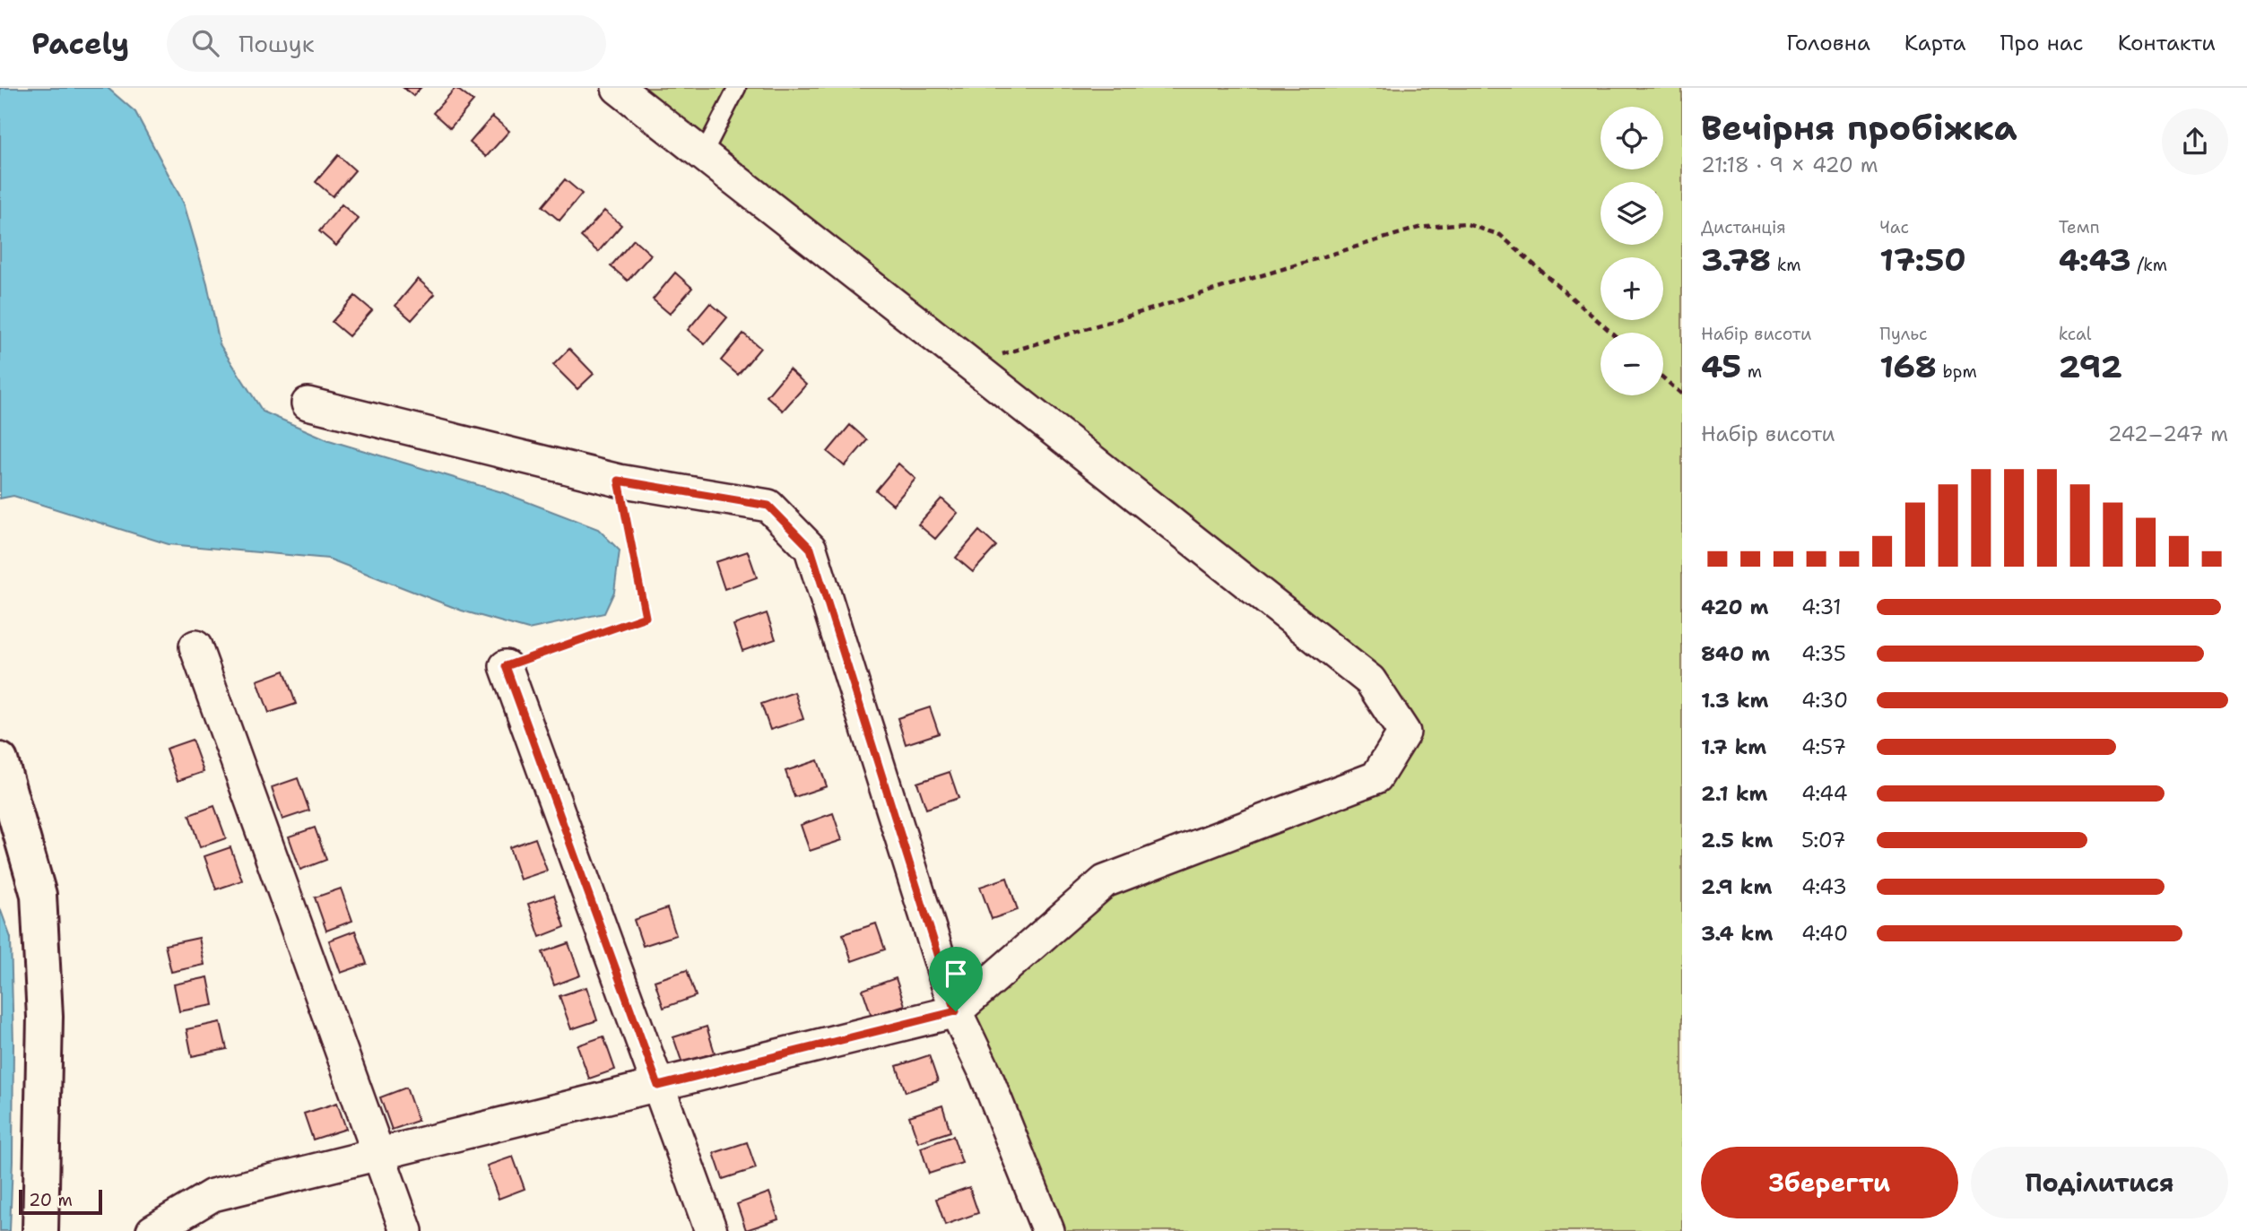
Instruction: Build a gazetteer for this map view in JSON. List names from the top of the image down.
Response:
{
  "scale_bar": "20 m",
  "page": {
    "header": "Pacely",
    "search": "Пошук",
    "nav": [
      "Головна",
      "Карта",
      "Про нас",
      "Контакти"
    ],
    "heading": ["Вечірня пробіжка", "21:18 · 9 × 420 m"],
    "map_buttons": ["+", "−"],
    "stats": [
      ["Дистанція", "3.78 km"],
      ["Час", "17:50"],
      ["Темп", "4:43 /km"],
      ["Набір висоти", "45 m"],
      ["Пульс", "168 bpm"],
      ["kcal", "292"]
    ],
    "chart": ["Набір висоти", "242–247 m"],
    "list": [
      {
        "name": "420 m",
        "note": "4:31"
      },
      {
        "name": "840 m",
        "note": "4:35"
      },
      {
        "name": "1.3 km",
        "note": "4:30"
      },
      {
        "name": "1.7 km",
        "note": "4:57"
      },
      {
        "name": "2.1 km",
        "note": "4:44"
      },
      {
        "name": "2.5 km",
        "note": "5:07"
      },
      {
        "name": "2.9 km",
        "note": "4:43"
      },
      {
        "name": "3.4 km",
        "note": "4:40"
      }
    ],
    "buttons": ["Зберегти", "Поділитися"],
    "scale": "20 m"
  }
}
